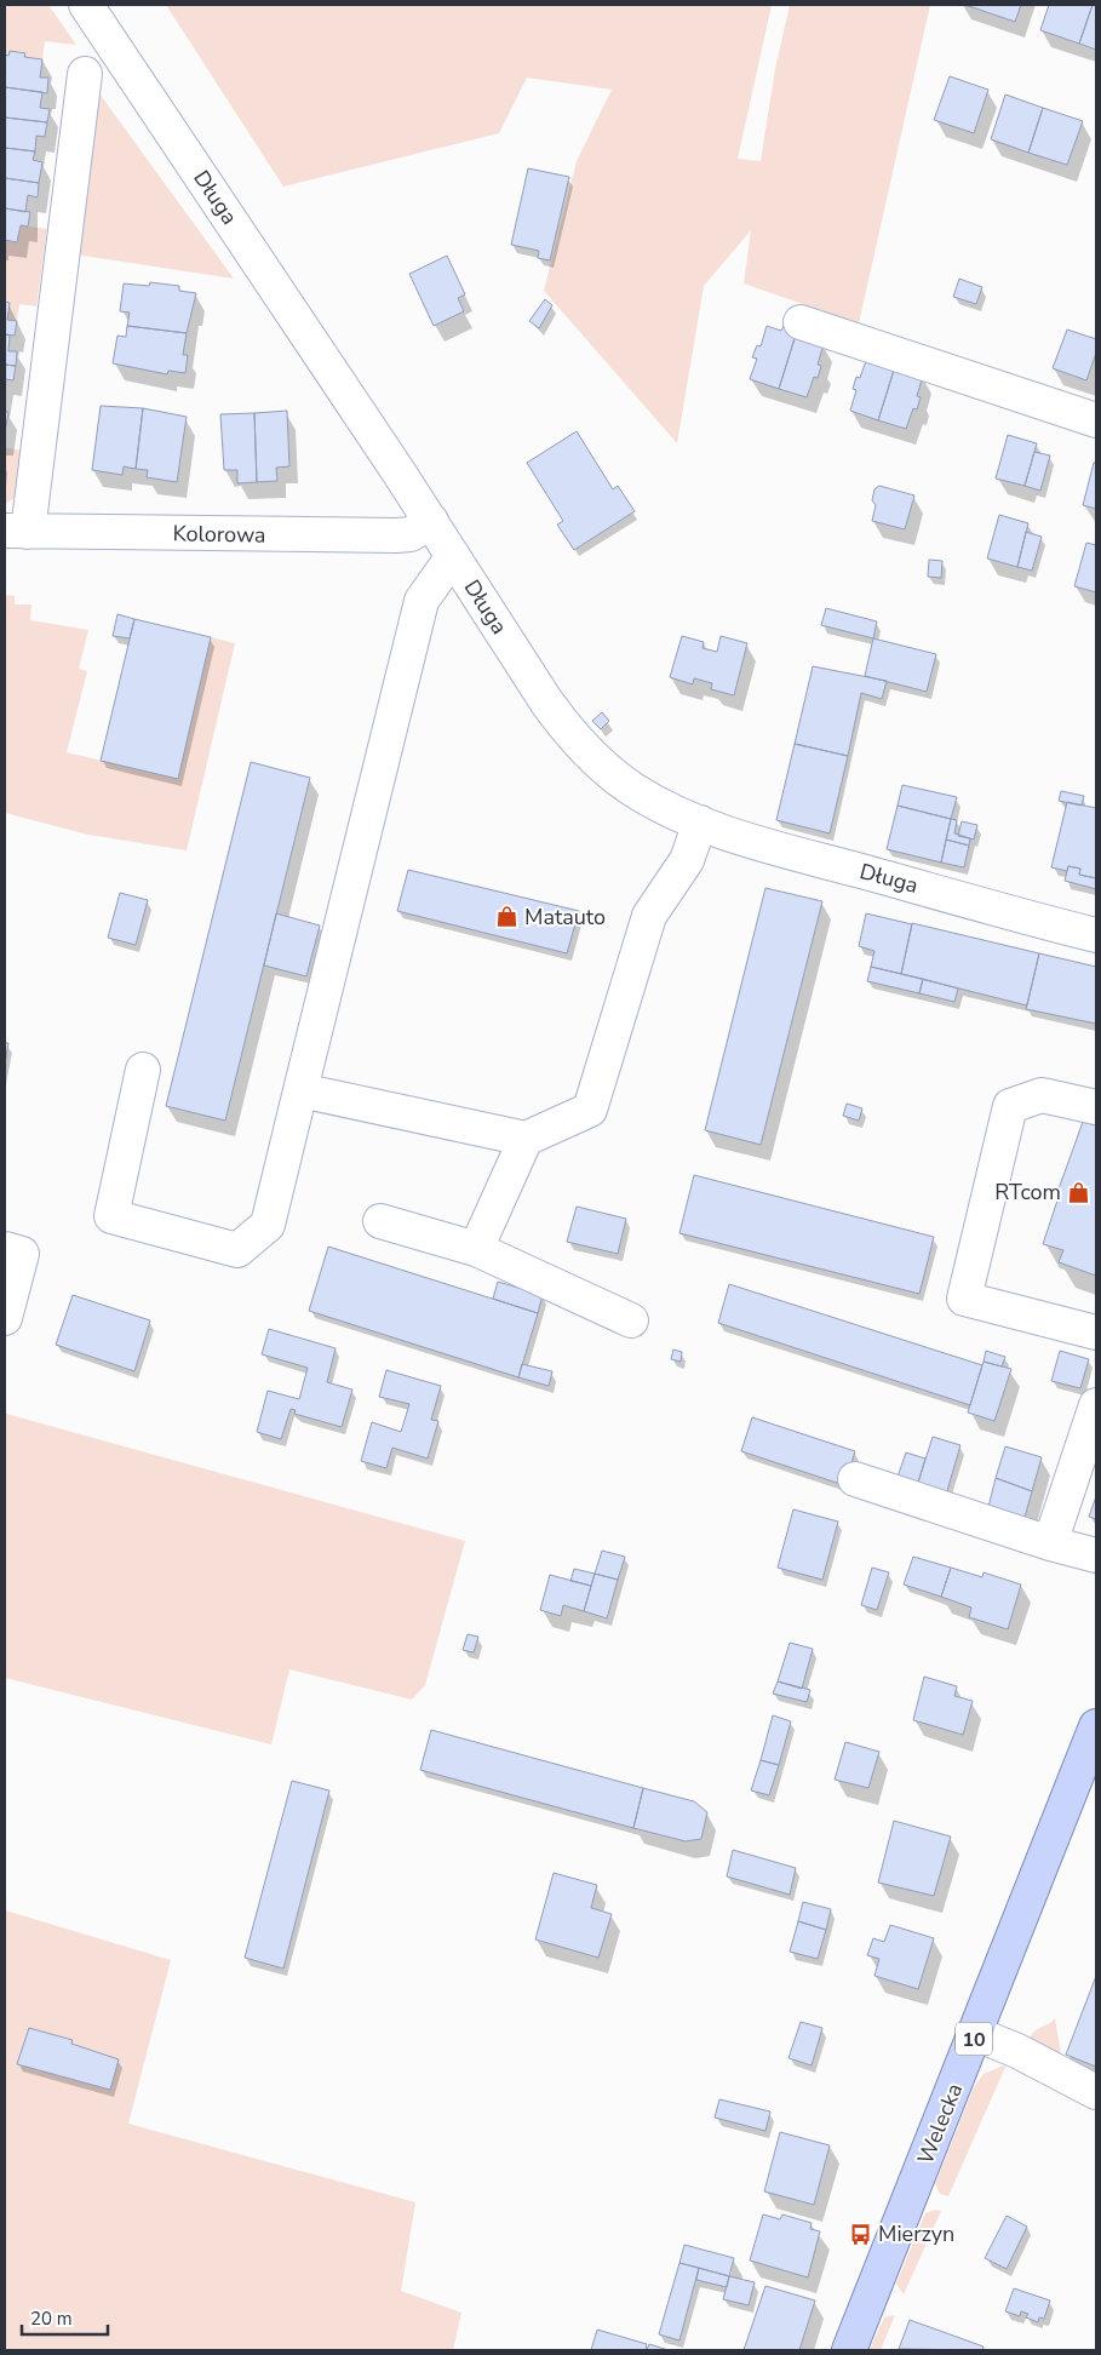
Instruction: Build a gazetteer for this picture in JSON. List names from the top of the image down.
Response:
{
  "streets": {
    "main road": ["10", "Welecka"],
    "street": ["Długa", "Kolorowa"]
  },
  "crossings": [
    ["Długa", "Kolorowa"]
  ],
  "places": {
    "shop": ["Matauto", "RTcom"],
    "bus stop": ["Mierzyn"]
  },
  "scale_bar": "20 m"
}
